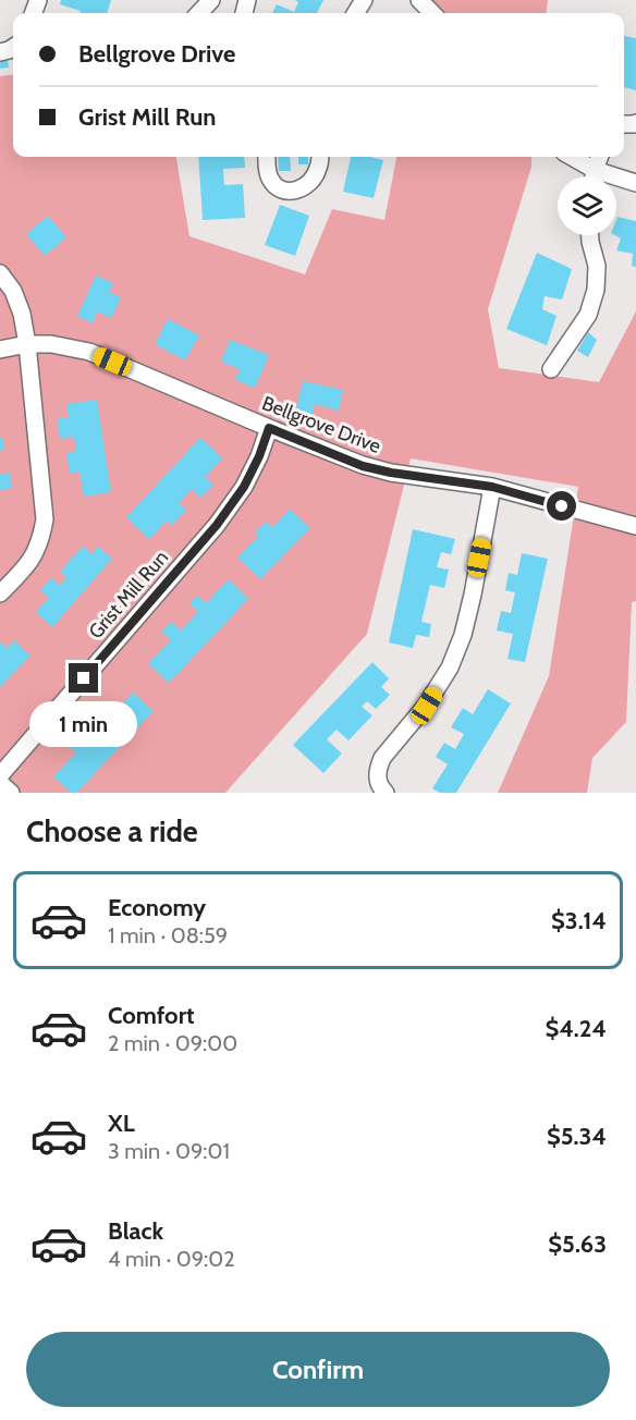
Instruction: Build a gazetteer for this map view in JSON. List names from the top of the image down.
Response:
{
  "streets": {
    "street": ["Bellgrove Drive", "Grist Mill Run"]
  },
  "crossings": [
    ["Bellgrove Drive", "Grist Mill Run"]
  ],
  "page": {
    "banner": ["Bellgrove Drive", "Grist Mill Run"],
    "bubble": "1 min",
    "heading": "Choose a ride",
    "list": [
      {
        "name": "Economy",
        "note": "1 min · 08:59",
        "value": "$3.14"
      },
      {
        "name": "Comfort",
        "note": "2 min · 09:00",
        "value": "$4.24"
      },
      {
        "name": "XL",
        "note": "3 min · 09:01",
        "value": "$5.34"
      },
      {
        "name": "Black",
        "note": "4 min · 09:02",
        "value": "$5.63"
      }
    ],
    "buttons": "Confirm"
  }
}
